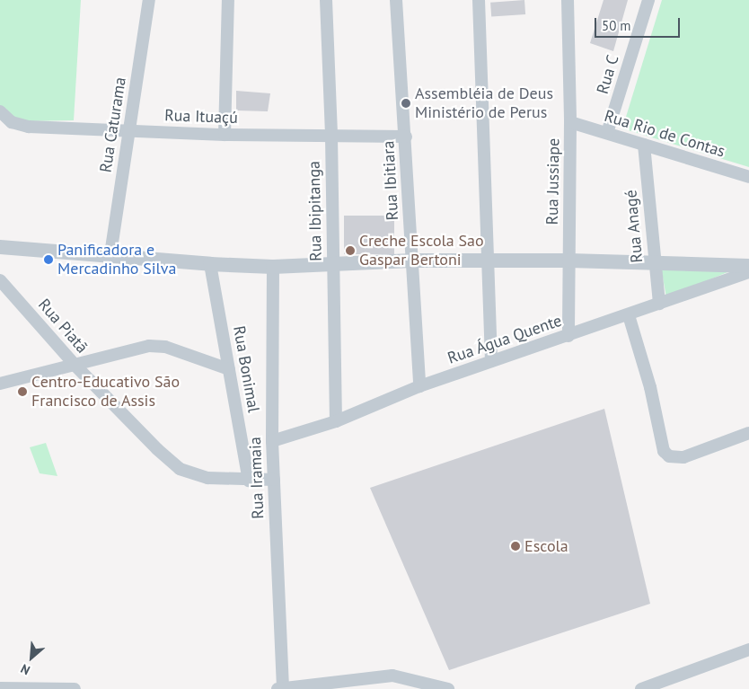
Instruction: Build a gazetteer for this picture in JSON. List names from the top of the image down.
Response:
{
  "streets": {
    "street": [
      "Rua C",
      "Rua Ituaçú",
      "Rua Caturama",
      "Rua Rio de Contas",
      "Rua Ibitiara",
      "Rua Jussiape",
      "Rua Ibipitanga",
      "Rua Anagé",
      "Rua Piatã",
      "Rua Água Quente",
      "Rua Bonimal",
      "Rua Iramaia"
    ]
  },
  "crossings": [
    ["Rua C", "Rua Rio de Contas"],
    ["Rua Ituaçú", "Rua Caturama"],
    ["Rua Ituaçú", "Rua Ibitiara"],
    ["Rua Ituaçú", "Rua Ibipitanga"],
    ["Rua Rio de Contas", "Rua Jussiape"],
    ["Rua Rio de Contas", "Rua Anagé"],
    ["Rua Ibitiara", "Rua Água Quente"],
    ["Rua Jussiape", "Rua Água Quente"],
    ["Rua Ibipitanga", "Rua Água Quente"],
    ["Rua Anagé", "Rua Água Quente"],
    ["Rua Piatã", "Rua Bonimal"],
    ["Rua Água Quente", "Rua Iramaia"]
  ],
  "places": [
    "Assembléia de Deus Ministério de Perus",
    "Creche Escola Sao Gaspar Bertoni",
    "Panificadora e Mercadinho Silva",
    "Centro-Educativo São Francisco de Assis",
    "Escola"
  ],
  "scale_bar": "50 m",
  "north": "bottom left"
}
